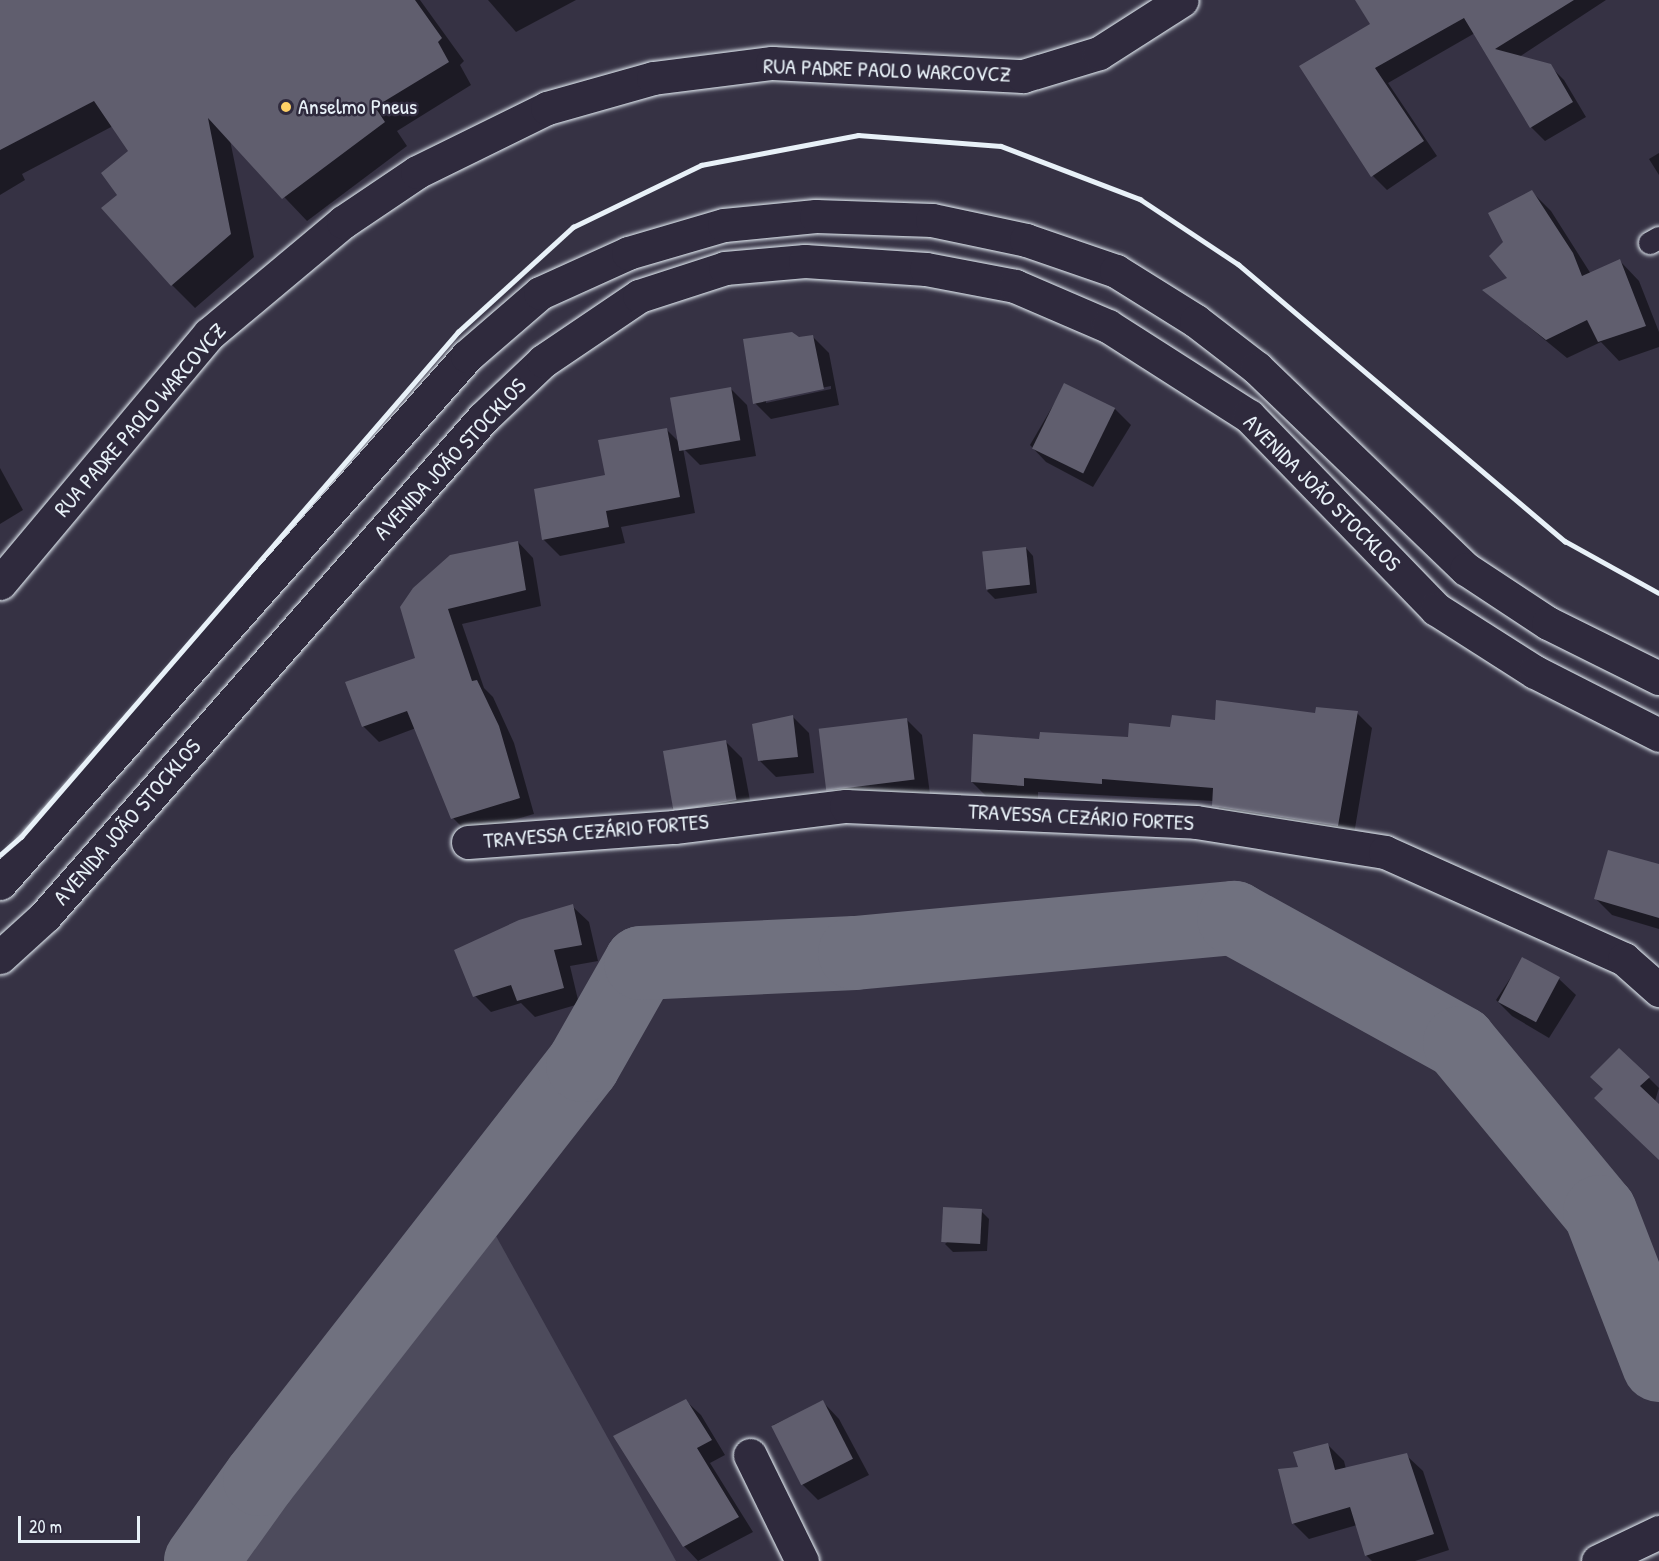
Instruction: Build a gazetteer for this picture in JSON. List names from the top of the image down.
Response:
{
  "streets": {
    "main road": ["RUA PADRE PAOLO WARCOVCZ", "AVENIDA JOÃO STOCKLOS", "TRAVESSA CEZÁRIO FORTES"]
  },
  "places": ["Anselmo Pneus"],
  "scale_bar": "20 m"
}
